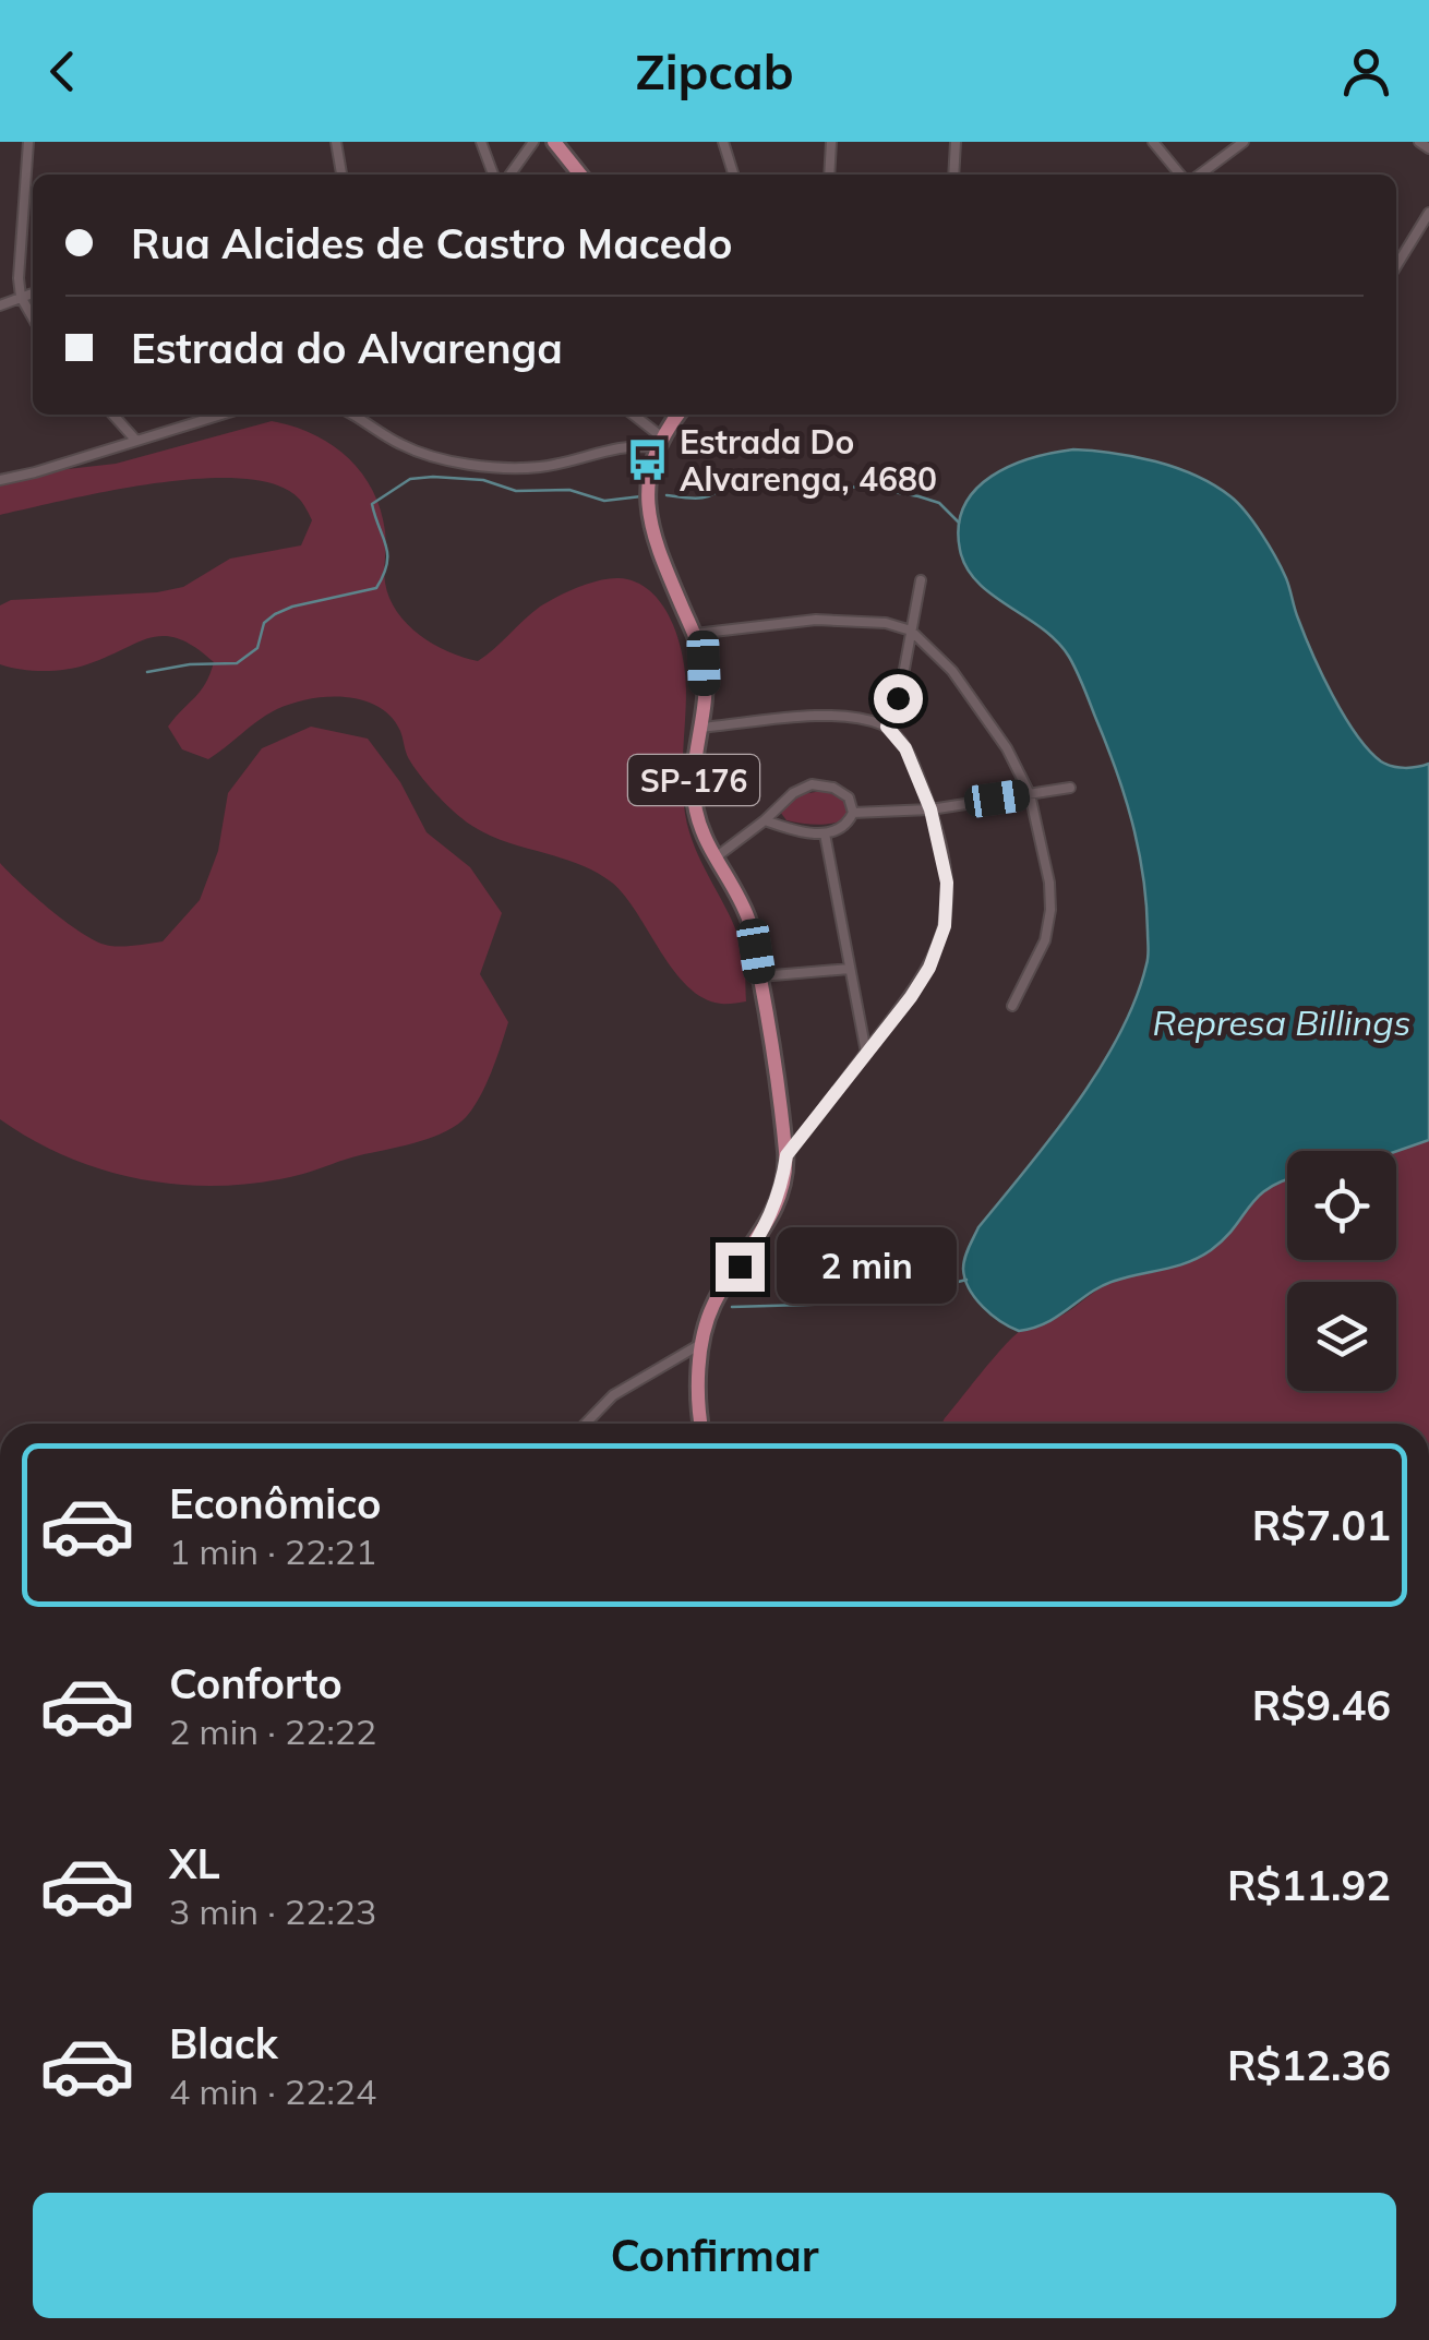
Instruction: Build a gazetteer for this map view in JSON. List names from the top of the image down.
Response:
{
  "streets": {
    "main road": ["SP-176"]
  },
  "water": ["Represa Billings"],
  "places": {
    "bus stop": ["Estrada Do Alvarenga, 4680"]
  },
  "page": {
    "header": "Zipcab",
    "banner": ["Rua Alcides de Castro Macedo", "Estrada do Alvarenga"],
    "bubble": "2 min",
    "list": [
      {
        "name": "Econômico",
        "note": "1 min · 22:21",
        "value": "R$7.01"
      },
      {
        "name": "Conforto",
        "note": "2 min · 22:22",
        "value": "R$9.46"
      },
      {
        "name": "XL",
        "note": "3 min · 22:23",
        "value": "R$11.92"
      },
      {
        "name": "Black",
        "note": "4 min · 22:24",
        "value": "R$12.36"
      }
    ],
    "buttons": "Confirmar"
  }
}
